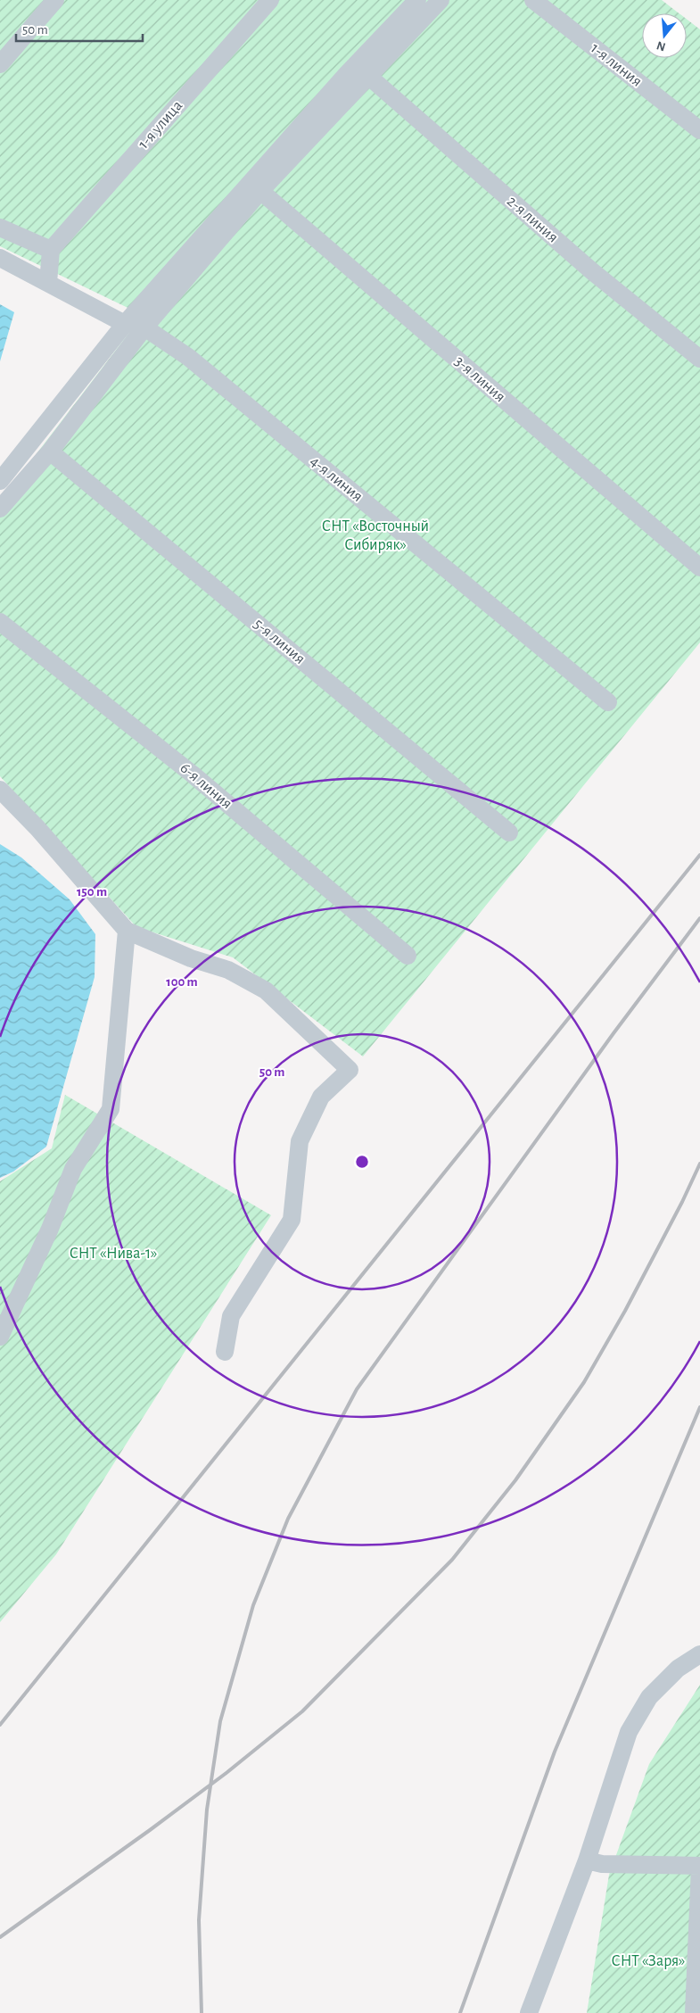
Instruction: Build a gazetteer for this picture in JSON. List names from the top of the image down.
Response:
{
  "streets": {
    "street": [
      "1-я линия",
      "1-я улица",
      "2-я линия",
      "3-я линия",
      "4-я линия",
      "5-я линия",
      "6-я линия"
    ]
  },
  "parks": ["СНТ «Восточный Сибиряк»", "СНТ «Нива-1»", "СНТ «Заря»"],
  "scale_bar": "50 m",
  "north": "bottom",
  "rings": ["150 m", "100 m", "50 m"]
}
